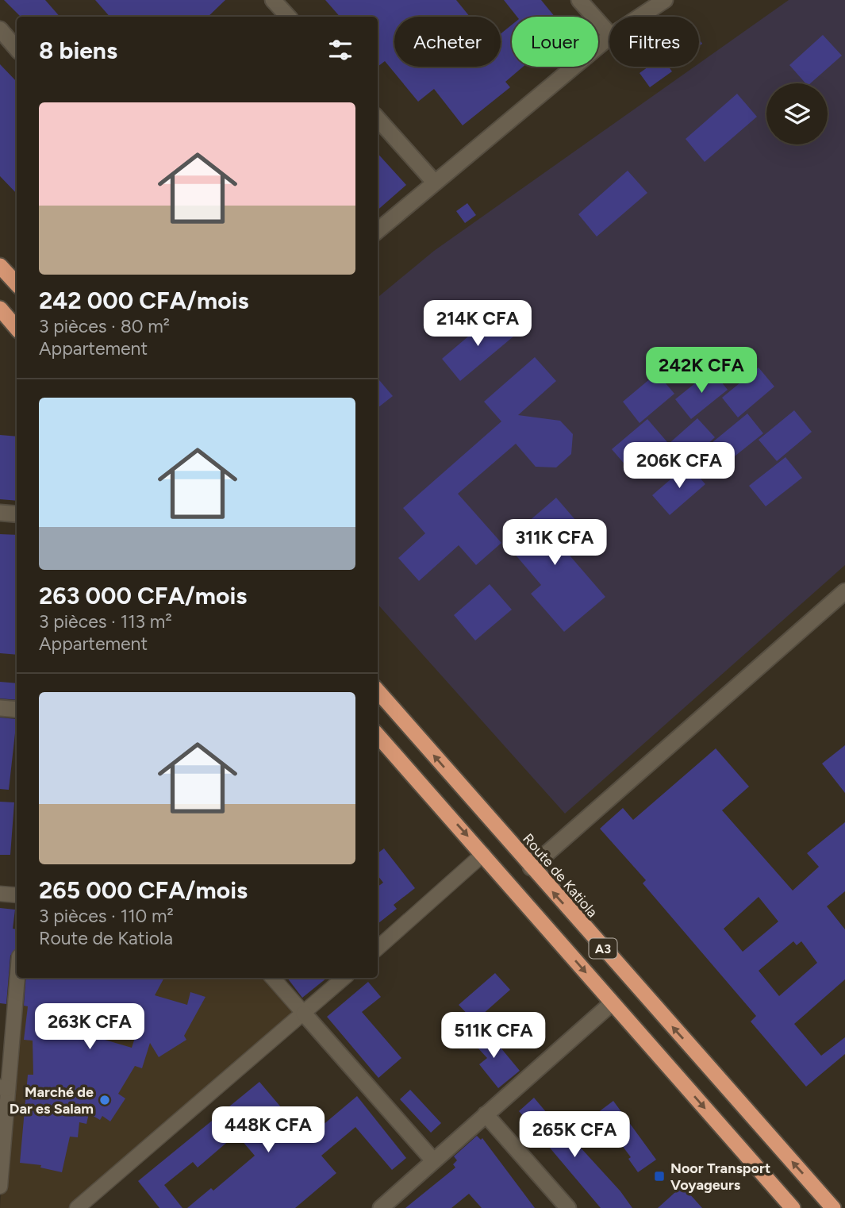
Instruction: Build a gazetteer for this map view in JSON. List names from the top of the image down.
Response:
{
  "streets": {
    "highway": ["Route de Katiola", "A3"]
  },
  "places": {
    "other": ["Marché de Dar es Salam"],
    "transit": ["Noor Transport Voyageurs"]
  },
  "page": {
    "chip": ["Acheter", "Louer", "Filtres"],
    "heading": "8 biens",
    "list": [
      {
        "name": "242 000 CFA/mois",
        "note": "3 pièces · 80 m² · Appartement"
      },
      {
        "name": "263 000 CFA/mois",
        "note": "3 pièces · 113 m² · Appartement"
      },
      {
        "name": "265 000 CFA/mois",
        "note": "3 pièces · 110 m² · Route de Katiola"
      }
    ],
    "price": [
      "214K CFA",
      "242K CFA",
      "206K CFA",
      "311K CFA",
      "263K CFA",
      "511K CFA",
      "448K CFA",
      "265K CFA"
    ]
  }
}
